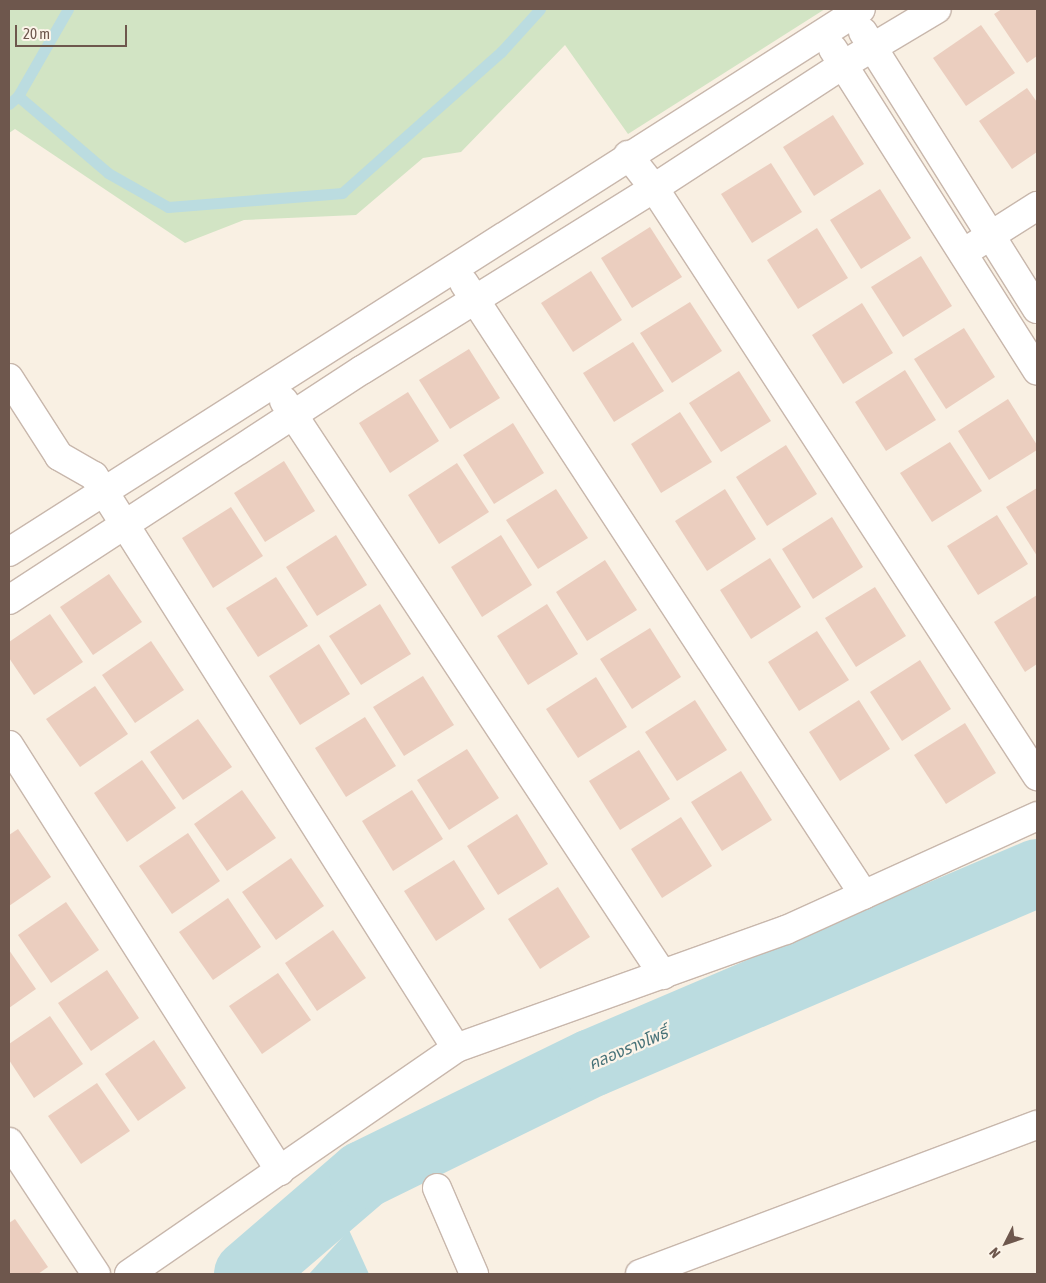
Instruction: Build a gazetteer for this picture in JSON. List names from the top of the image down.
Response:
{
  "water": ["คลองรางโพธิ์"],
  "scale_bar": "20 m",
  "north": "bottom left"
}
